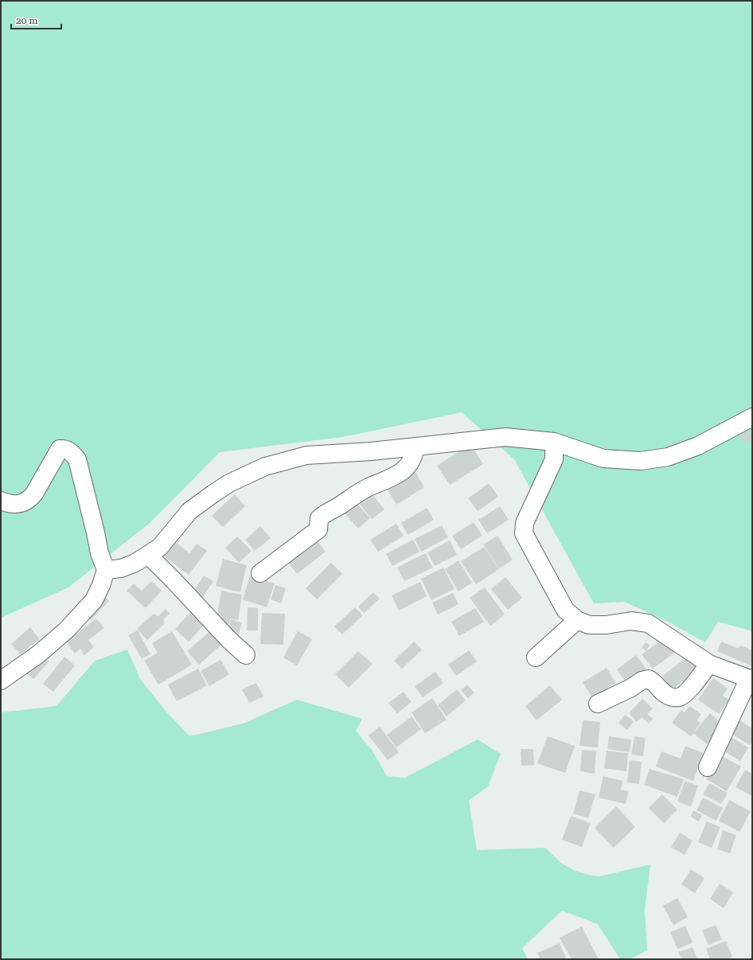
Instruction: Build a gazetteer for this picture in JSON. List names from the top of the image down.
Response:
{
  "scale_bar": "20 m"
}
